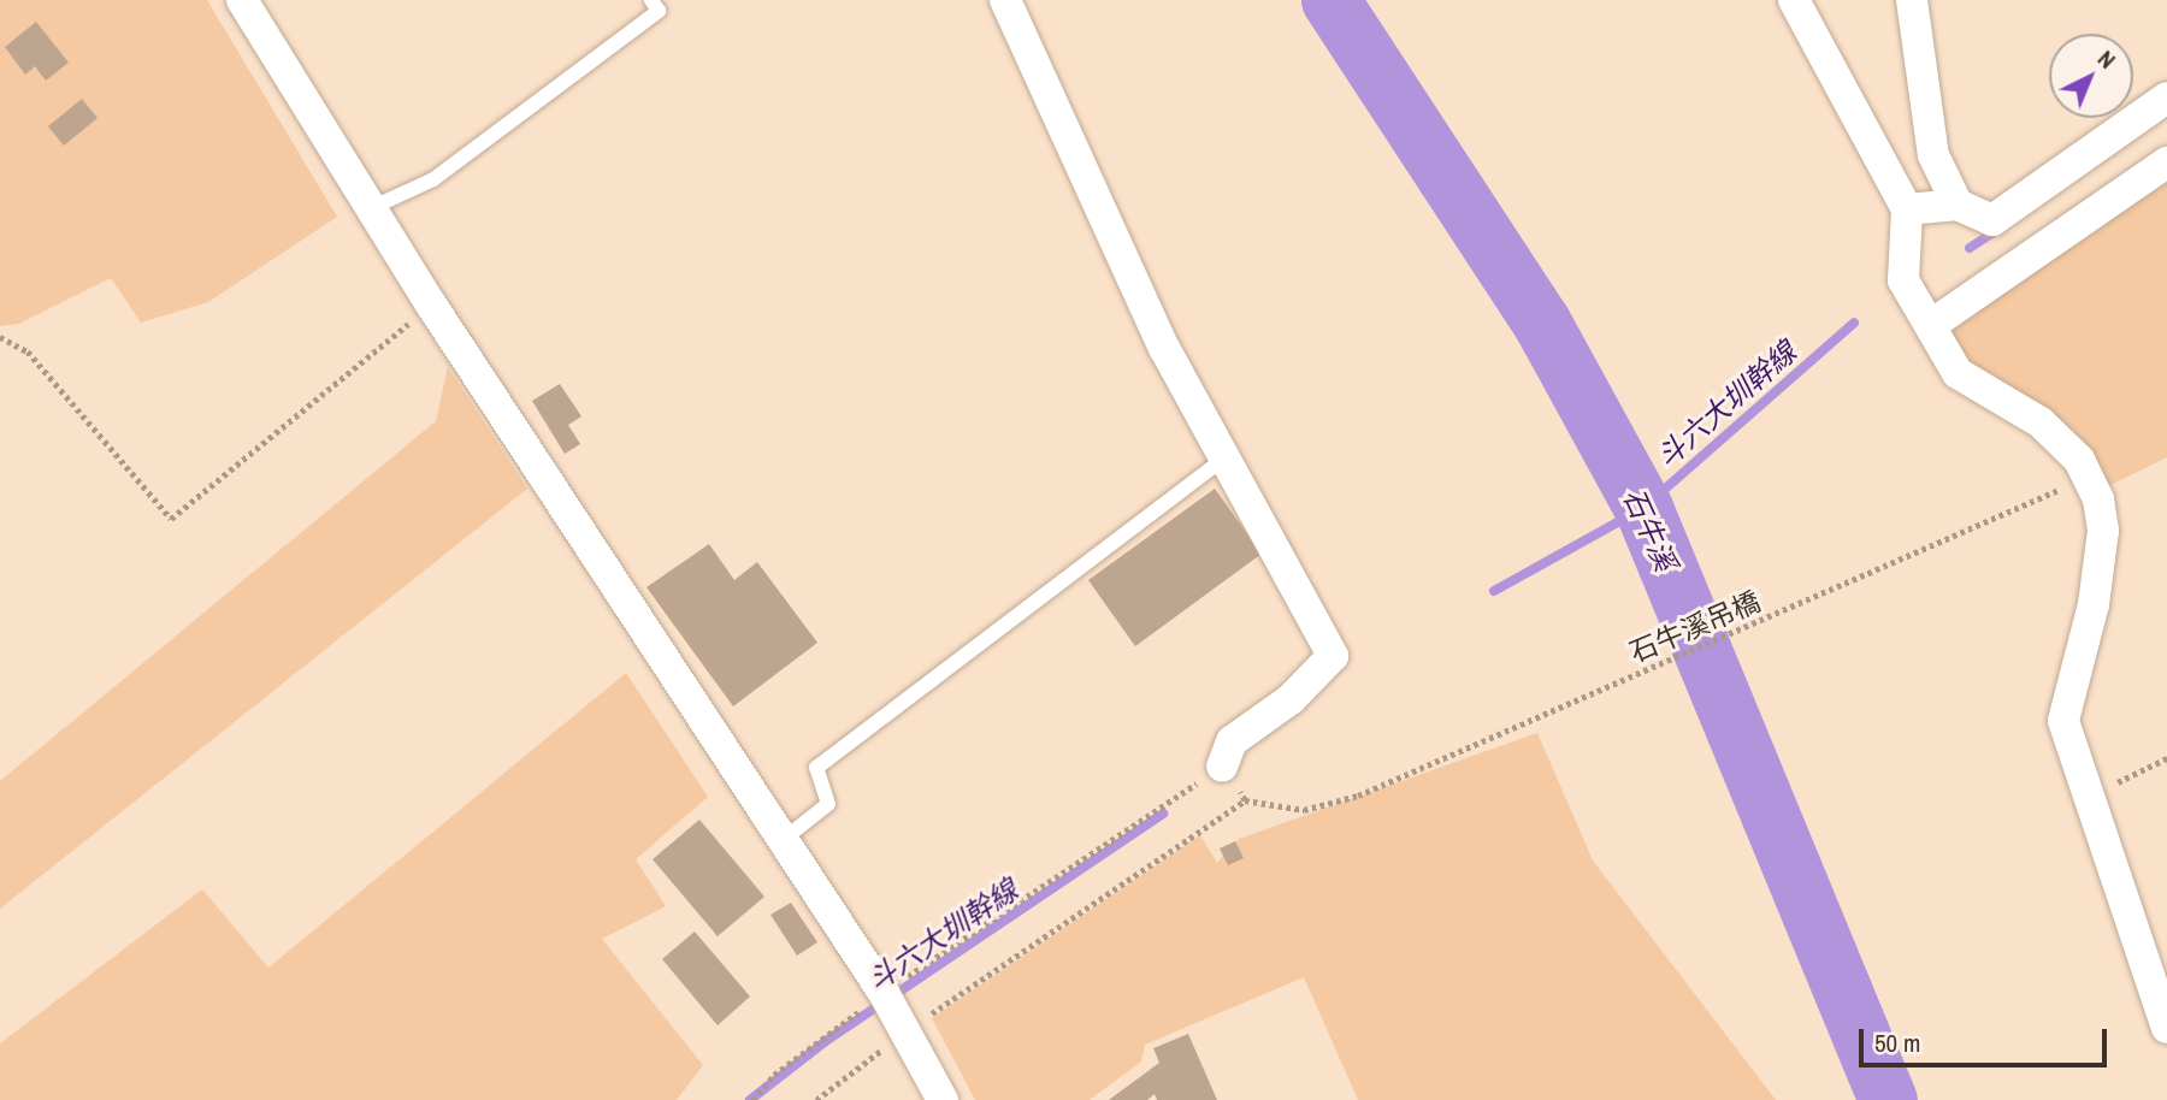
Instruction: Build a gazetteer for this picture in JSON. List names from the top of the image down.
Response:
{
  "streets": {
    "path": ["石牛溪吊橋"]
  },
  "water": ["斗六大圳幹線", "石牛溪"],
  "scale_bar": "50 m",
  "north": "top right"
}
